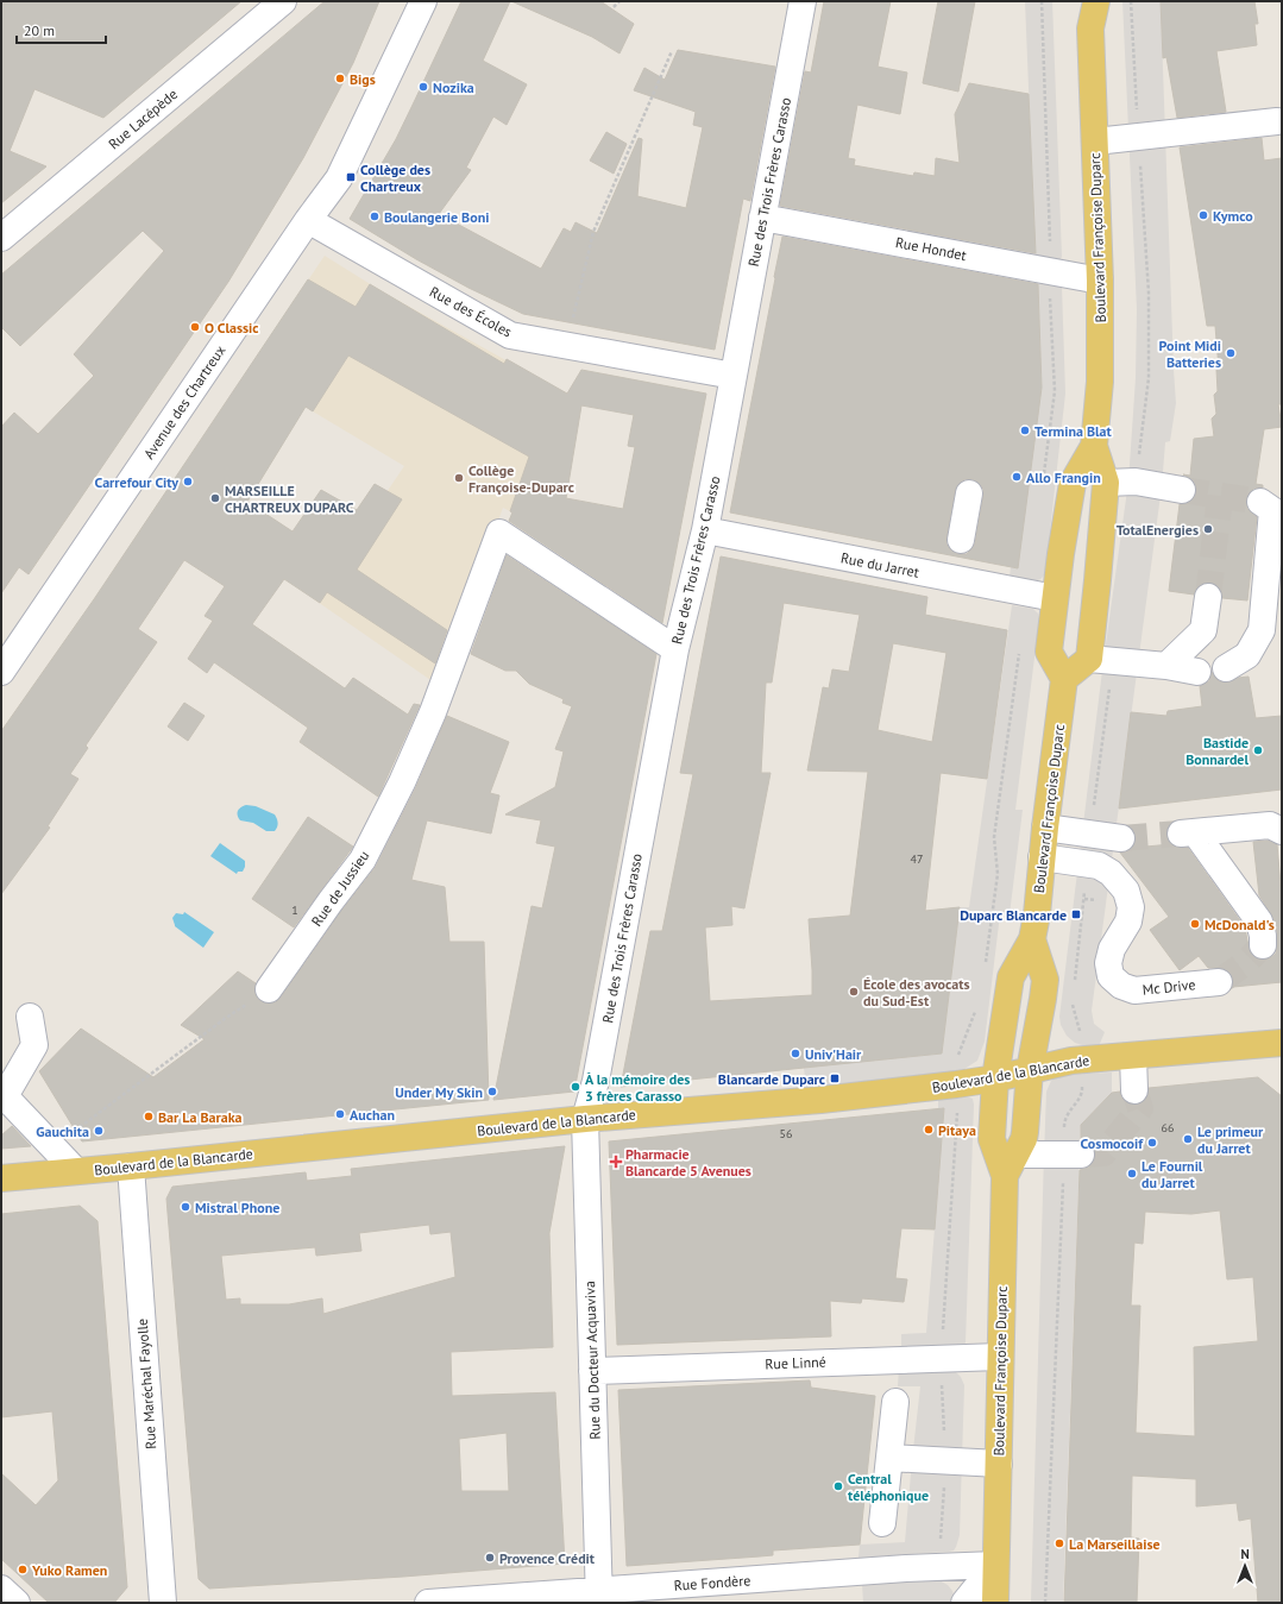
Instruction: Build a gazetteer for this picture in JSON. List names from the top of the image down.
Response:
{
  "streets": {
    "main road": ["Boulevard Françoise Duparc", "Boulevard de la Blancarde"],
    "street": [
      "Rue Lacépède",
      "Rue des Trois Frères Carasso",
      "Rue Hondet",
      "Rue des Écoles",
      "Avenue des Chartreux",
      "Rue du Jarret",
      "Rue de Jussieu",
      "Mc Drive",
      "Rue du Docteur Acquaviva",
      "Rue Linné",
      "Rue Maréchal Fayolle",
      "Rue Fondère"
    ]
  },
  "crossings": [
    ["Rue des Trois Frères Carasso", "Rue Hondet"],
    ["Rue des Trois Frères Carasso", "Rue des Écoles"],
    ["Rue des Trois Frères Carasso", "Rue du Jarret"],
    ["Rue des Trois Frères Carasso", "Rue de Jussieu"],
    ["Rue des Trois Frères Carasso", "Boulevard de la Blancarde"],
    ["Rue des Trois Frères Carasso", "Rue du Docteur Acquaviva"],
    ["Boulevard Françoise Duparc", "Rue Hondet"],
    ["Boulevard Françoise Duparc", "Rue du Jarret"],
    ["Boulevard Françoise Duparc", "Mc Drive"],
    ["Boulevard Françoise Duparc", "Boulevard de la Blancarde"],
    ["Boulevard Françoise Duparc", "Rue Linné"],
    ["Boulevard Françoise Duparc", "Rue Fondère"],
    ["Rue des Écoles", "Avenue des Chartreux"],
    ["Boulevard de la Blancarde", "Rue du Docteur Acquaviva"],
    ["Boulevard de la Blancarde", "Rue Maréchal Fayolle"],
    ["Rue du Docteur Acquaviva", "Rue Linné"],
    ["Rue du Docteur Acquaviva", "Rue Fondère"]
  ],
  "places": {
    "other": [
      "Bigs",
      "Nozika",
      "Kymco",
      "Boulangerie Boni",
      "O Classic",
      "Point Midi Batteries",
      "Termina Blat",
      "Allo Frangin",
      "Collège Françoise-Duparc",
      "Carrefour City",
      "MARSEILLE CHARTREUX DUPARC",
      "TotalEnergies",
      "Bastide Bonnardel",
      "McDonald's",
      "École des avocats du Sud-Est",
      "Univ'Hair",
      "À la mémoire des 3 frères Carasso",
      "Under My Skin",
      "Auchan",
      "Bar La Baraka",
      "Pitaya",
      "Gauchita",
      "Le primeur du Jarret",
      "Cosmocoif",
      "Le Fournil du Jarret",
      "Mistral Phone",
      "Central téléphonique",
      "La Marseillaise",
      "Provence Crédit",
      "Yuko Ramen"
    ],
    "transit": ["Collège des Chartreux", "Duparc Blancarde", "Blancarde Duparc"],
    "health": ["Pharmacie Blancarde 5 Avenues"]
  },
  "house_numbers": [
    "47",
    "1",
    "66",
    "56"
  ],
  "scale_bar": "20 m",
  "north": "top"
}
